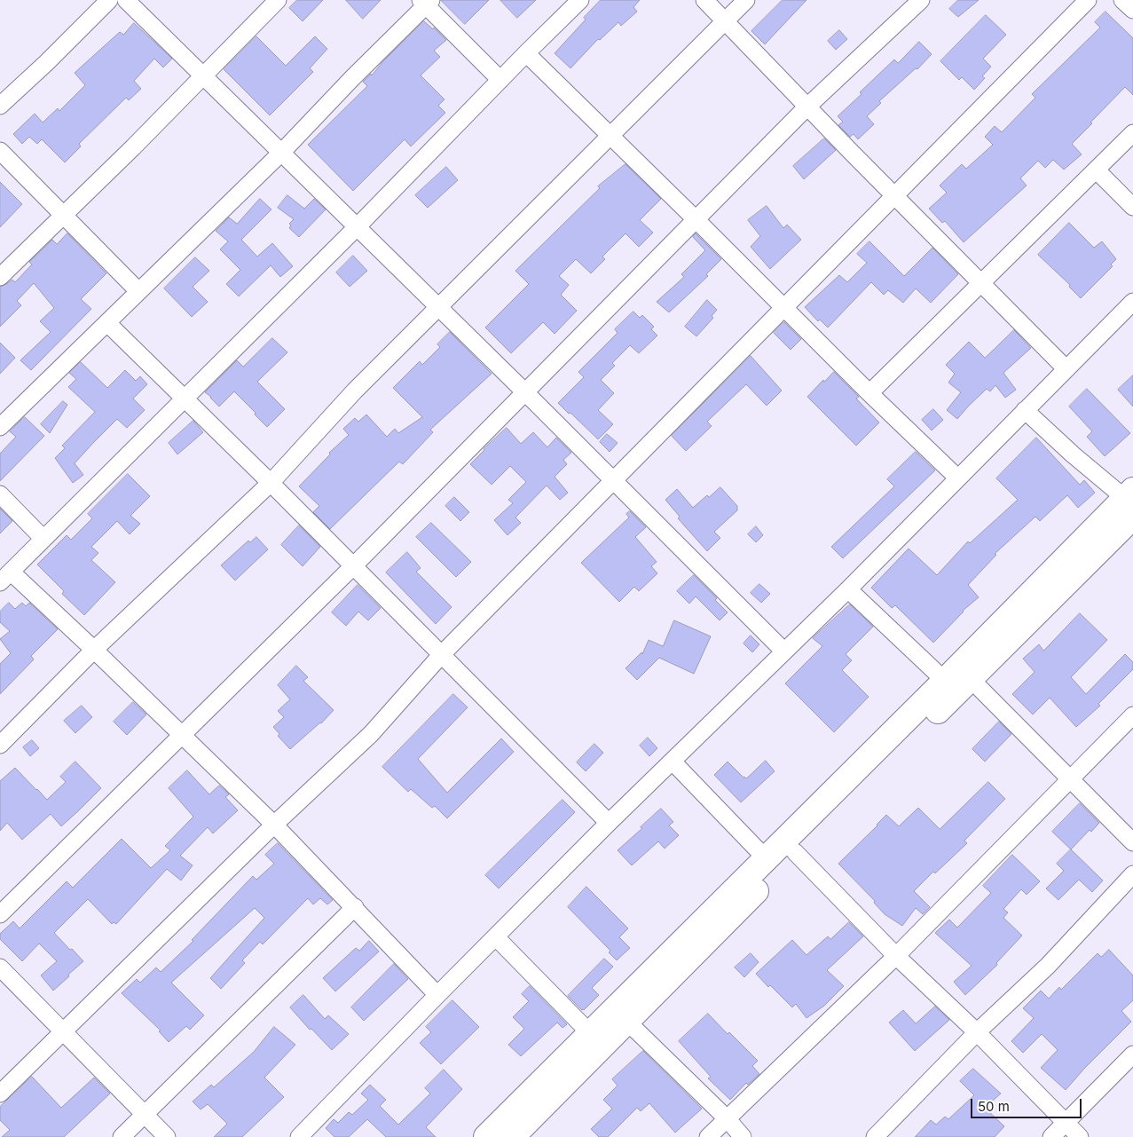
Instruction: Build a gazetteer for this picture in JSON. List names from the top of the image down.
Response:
{
  "scale_bar": "50 m"
}
